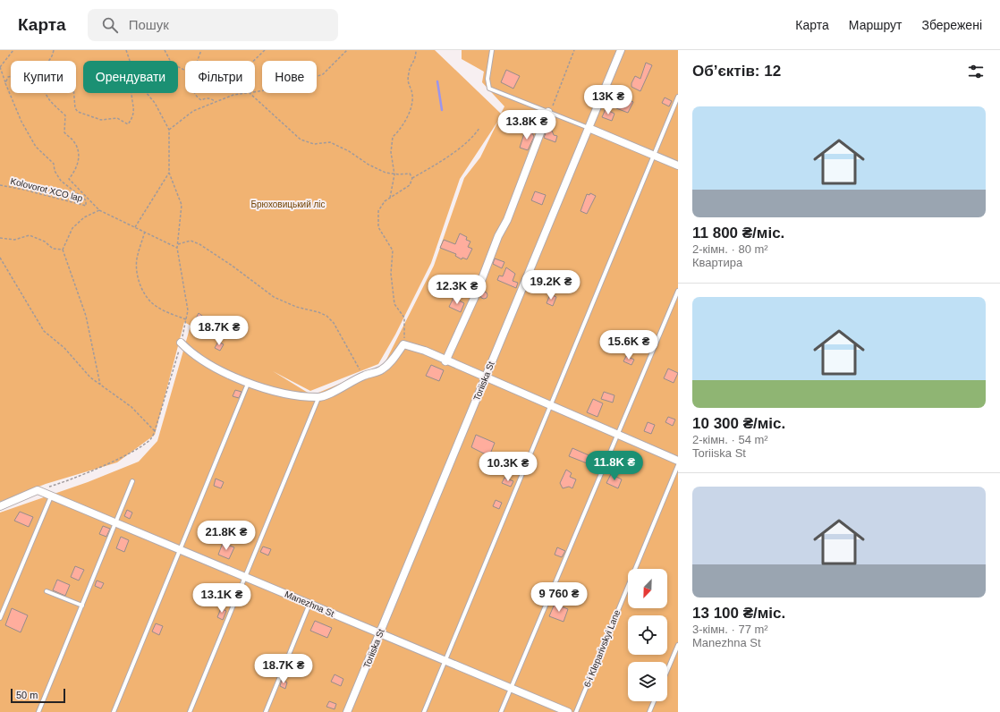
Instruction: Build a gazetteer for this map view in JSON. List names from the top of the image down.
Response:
{
  "streets": {
    "street": ["Toriiska St", "Manezhna St"],
    "lane": ["6-i Kleparivskyi Lane"],
    "path": ["Kolovorot XCO lap"]
  },
  "crossings": [
    ["Toriiska St", "Manezhna St"]
  ],
  "parks": ["Брюховицький ліс"],
  "scale_bar": "50 m",
  "north": "bottom left",
  "page": {
    "header": "Карта",
    "search": "Пошук",
    "nav": ["Карта", "Маршрут", "Збережені"],
    "heading": "Об’єктів: 12",
    "chip": [
      "Купити",
      "Орендувати",
      "Фільтри",
      "Нове"
    ],
    "price": [
      "13K ₴",
      "13.8K ₴",
      "19.2K ₴",
      "12.3K ₴",
      "18.7K ₴",
      "15.6K ₴",
      "11.8K ₴",
      "10.3K ₴",
      "21.8K ₴",
      "9 760 ₴",
      "13.1K ₴",
      "18.7K ₴"
    ],
    "list": [
      {
        "name": "11 800 ₴/міс.",
        "note": "2-кімн. · 80 m² · Квартира"
      },
      {
        "name": "10 300 ₴/міс.",
        "note": "2-кімн. · 54 m² · Toriiska St"
      },
      {
        "name": "13 100 ₴/міс.",
        "note": "3-кімн. · 77 m² · Manezhna St"
      }
    ],
    "scale": "50 m"
  }
}
